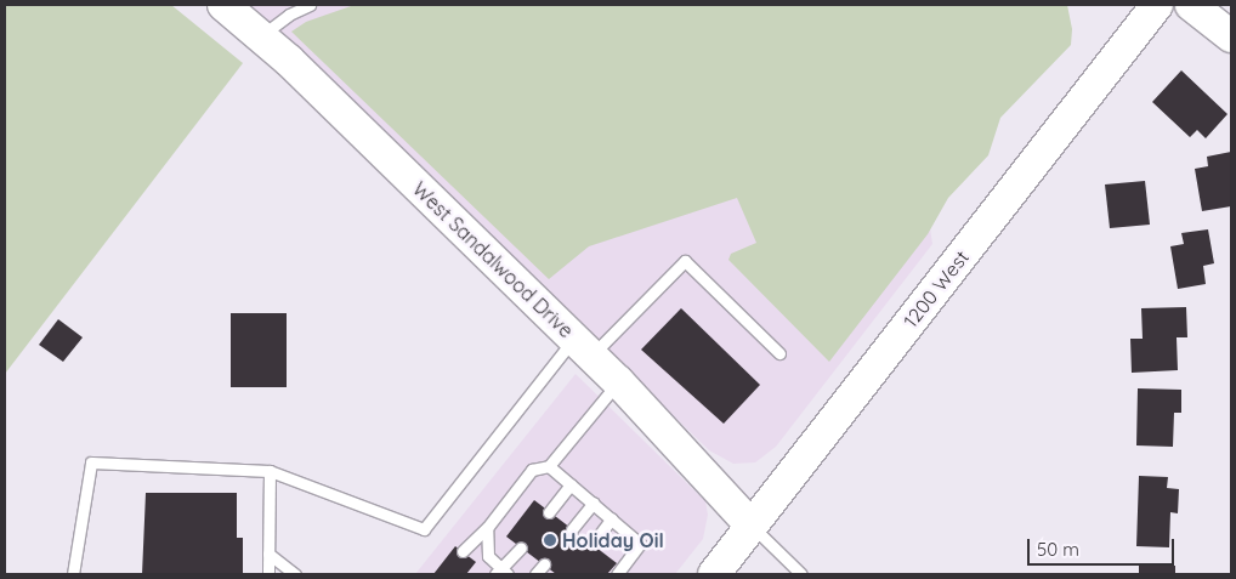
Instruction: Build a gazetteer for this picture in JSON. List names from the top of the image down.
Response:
{
  "streets": {
    "street": ["West Sandalwood Drive", "1200 West"]
  },
  "crossings": [
    ["West Sandalwood Drive", "1200 West"]
  ],
  "places": ["Holiday Oil"],
  "scale_bar": "50 m"
}
